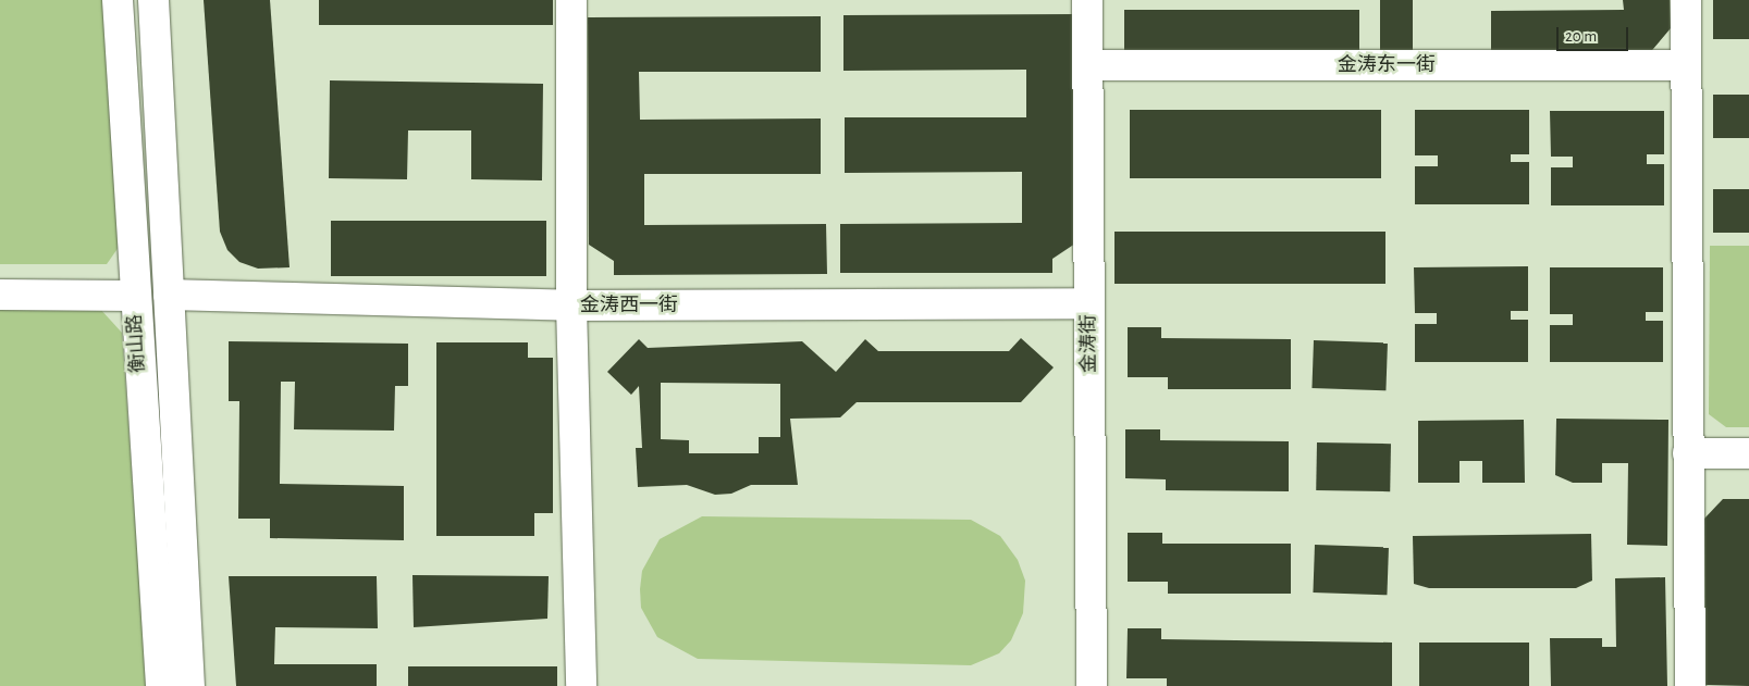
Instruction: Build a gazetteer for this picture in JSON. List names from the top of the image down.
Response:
{
  "streets": {
    "street": [
      "金涛东一街",
      "金涛西一街",
      "衡山路",
      "金涛街"
    ]
  },
  "crossings": [
    ["金涛东一街", "金涛街"],
    ["金涛西一街", "衡山路"],
    ["金涛西一街", "金涛街"]
  ],
  "scale_bar": "20 m"
}
